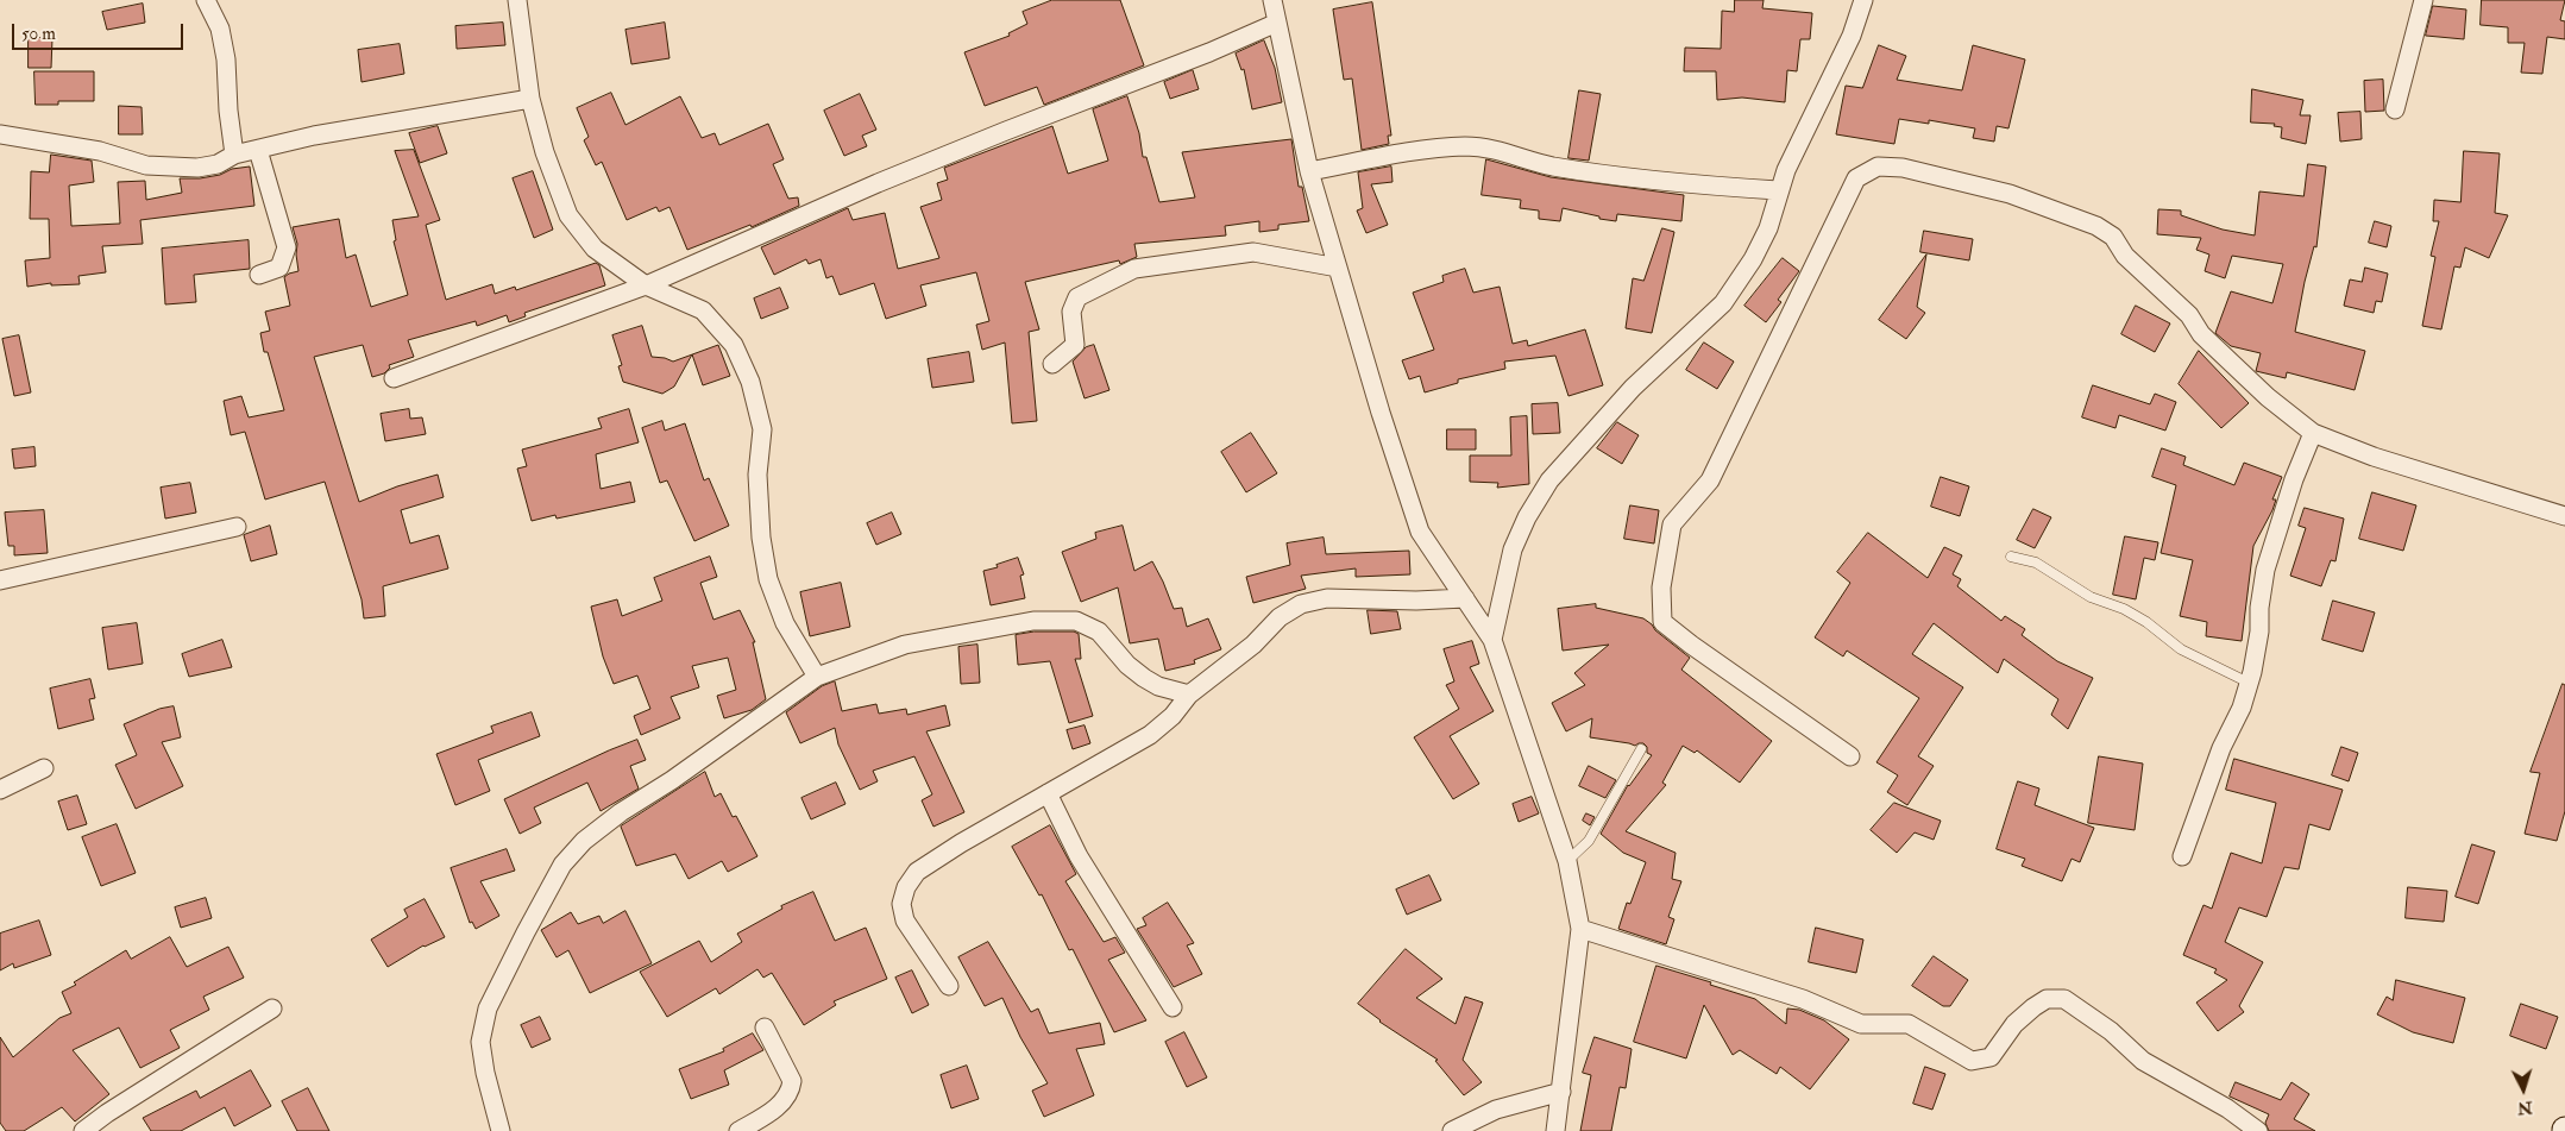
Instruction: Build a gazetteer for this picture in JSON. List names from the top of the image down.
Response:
{
  "scale_bar": "50 m",
  "north": "bottom"
}
